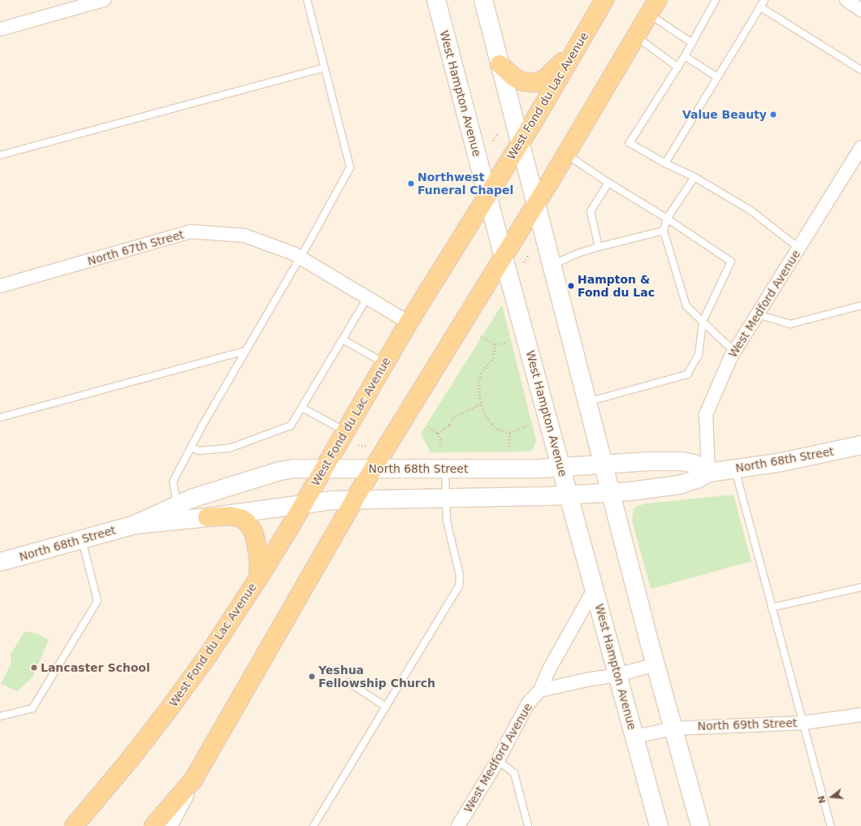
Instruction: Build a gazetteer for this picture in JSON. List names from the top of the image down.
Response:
{
  "streets": {
    "main road": ["West Hampton Avenue", "West Fond du Lac Avenue", "North 68th Street"],
    "street": ["North 67th Street", "West Medford Avenue", "North 69th Street"]
  },
  "crossings": [
    ["West Hampton Avenue", "West Fond du Lac Avenue"],
    ["West Hampton Avenue", "West Medford Avenue"],
    ["West Hampton Avenue", "North 68th Street"],
    ["West Hampton Avenue", "North 69th Street"],
    ["West Fond du Lac Avenue", "North 67th Street"],
    ["West Fond du Lac Avenue", "North 68th Street"],
    ["West Medford Avenue", "North 68th Street"]
  ],
  "places": [
    "Value Beauty",
    "Northwest Funeral Chapel",
    "Hampton & Fond du Lac",
    "Lancaster School",
    "Yeshua Fellowship Church"
  ],
  "north": "left"
}
